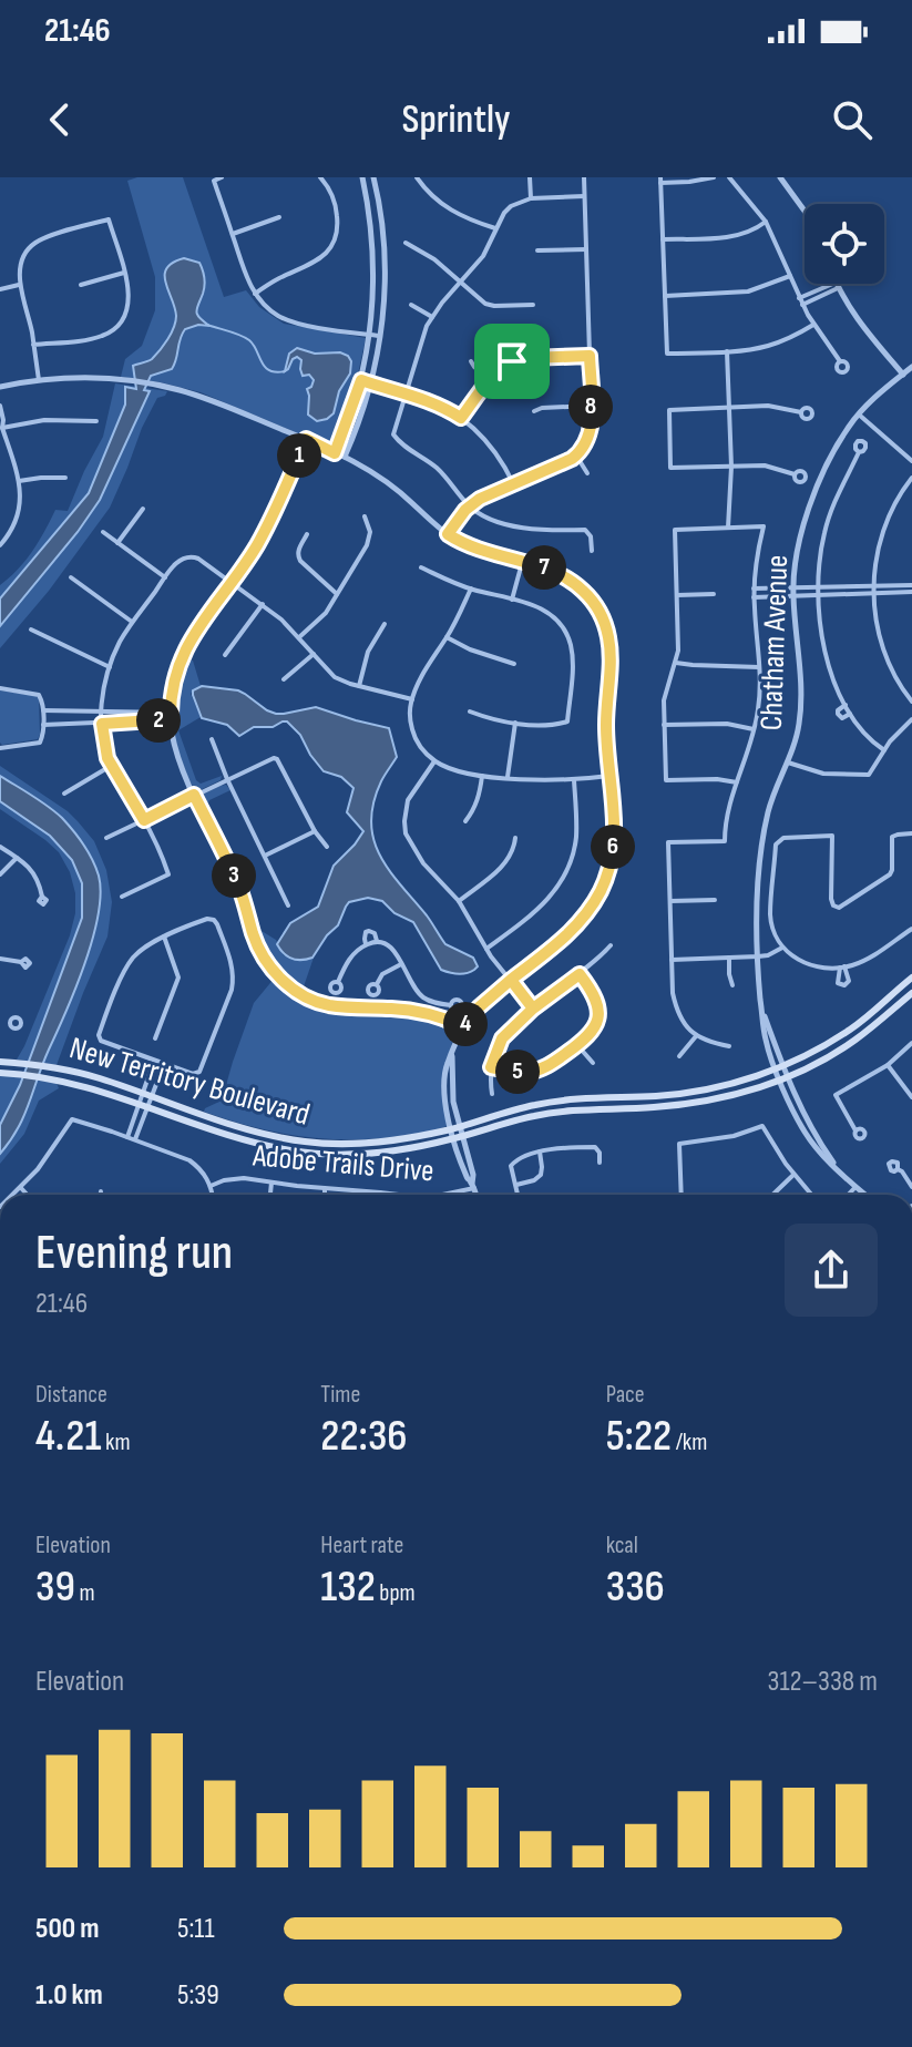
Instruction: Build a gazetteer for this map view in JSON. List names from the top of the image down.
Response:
{
  "streets": {
    "main road": ["New Territory Boulevard"],
    "street": ["Chatham Avenue", "Adobe Trails Drive"]
  },
  "crossings": [
    ["Chatham Avenue", "New Territory Boulevard"]
  ],
  "page": {
    "status": "21:46",
    "header": "Sprintly",
    "pins": [
      "8",
      "1",
      "7",
      "2",
      "6",
      "3",
      "4",
      "5"
    ],
    "heading": ["Evening run", "21:46"],
    "stats": [
      ["Distance", "4.21 km"],
      ["Time", "22:36"],
      ["Pace", "5:22 /km"],
      ["Elevation", "39 m"],
      ["Heart rate", "132 bpm"],
      ["kcal", "336"]
    ],
    "chart": ["Elevation", "312–338 m"],
    "list": [
      {
        "name": "500 m",
        "note": "5:11"
      },
      {
        "name": "1.0 km",
        "note": "5:39"
      }
    ]
  }
}
